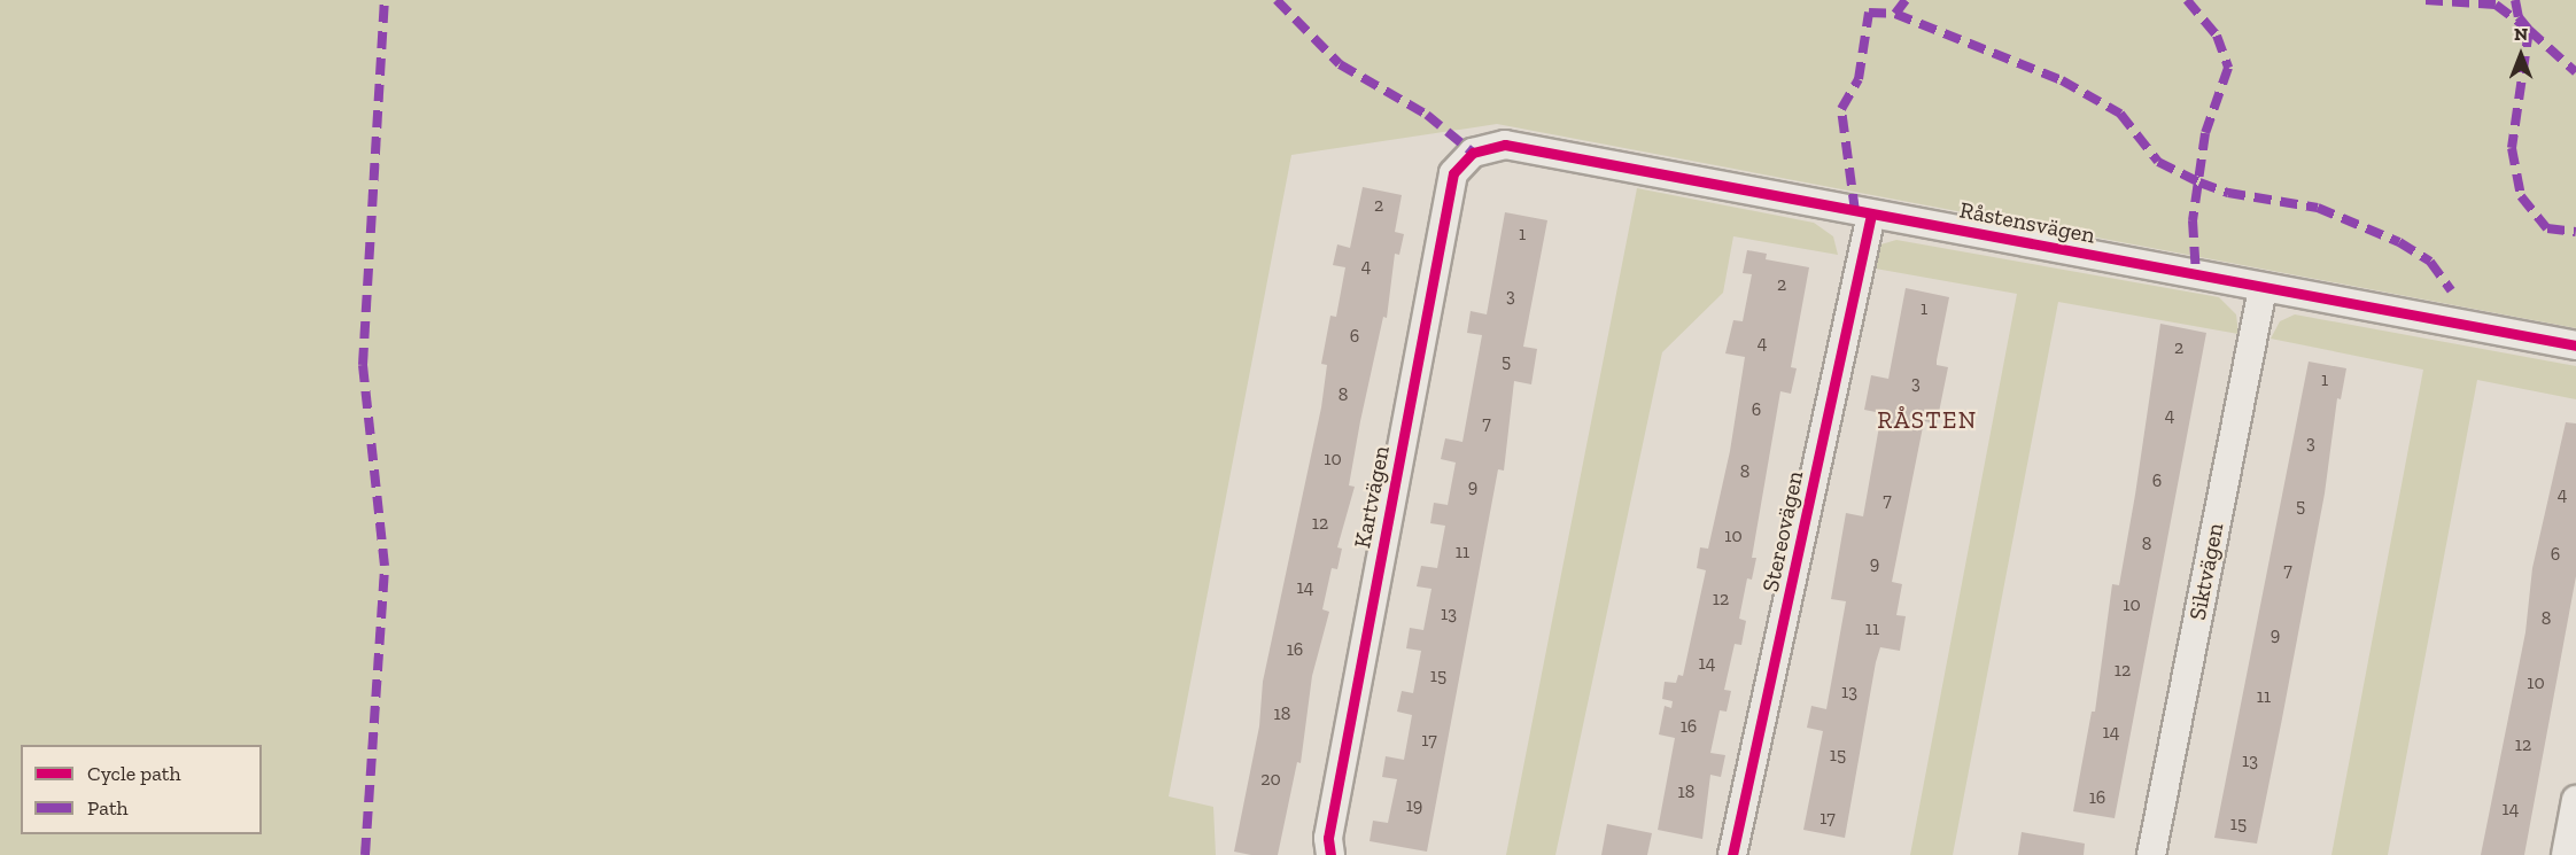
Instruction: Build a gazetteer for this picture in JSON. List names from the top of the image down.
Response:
{
  "streets": {
    "street": [
      "Råstensvägen",
      "Kartvägen",
      "Stereovägen",
      "Siktvägen"
    ]
  },
  "crossings": [
    ["Råstensvägen", "Kartvägen"],
    ["Råstensvägen", "Stereovägen"],
    ["Råstensvägen", "Siktvägen"]
  ],
  "districts": ["RÅSTEN"],
  "house_numbers": [
    "2",
    "1",
    "4",
    "2",
    "3",
    "1",
    "6",
    "4",
    "2",
    "5",
    "1",
    "3",
    "8",
    "6",
    "4",
    "7",
    "3",
    "10",
    "8",
    "6",
    "9",
    "4",
    "7",
    "5",
    "12",
    "10",
    "8",
    "11",
    "6",
    "9",
    "7",
    "14",
    "12",
    "10",
    "13",
    "8",
    "11",
    "9",
    "16",
    "14",
    "12",
    "15",
    "10",
    "13",
    "11",
    "18",
    "16",
    "14",
    "17",
    "12",
    "15",
    "13",
    "20",
    "18",
    "16",
    "19",
    "14",
    "17",
    "15"
  ],
  "legend": ["Cycle path", "Path"],
  "north": "top"
}
